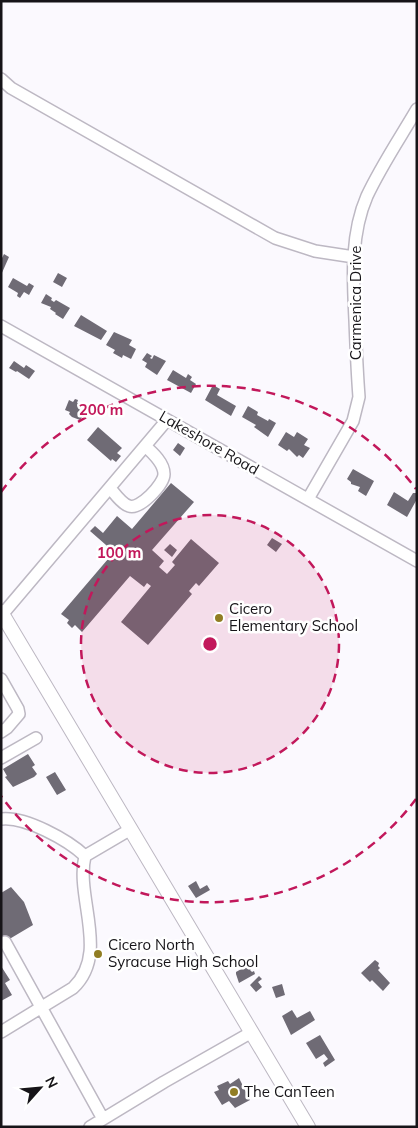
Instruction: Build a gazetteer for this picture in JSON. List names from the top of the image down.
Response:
{
  "streets": {
    "street": ["Carmenica Drive", "Lakeshore Road"]
  },
  "crossings": [
    ["Carmenica Drive", "Lakeshore Road"]
  ],
  "places": ["Cicero Elementary School", "Cicero North Syracuse High School", "The CanTeen"],
  "north": "top right",
  "rings": ["200 m", "100 m"]
}
